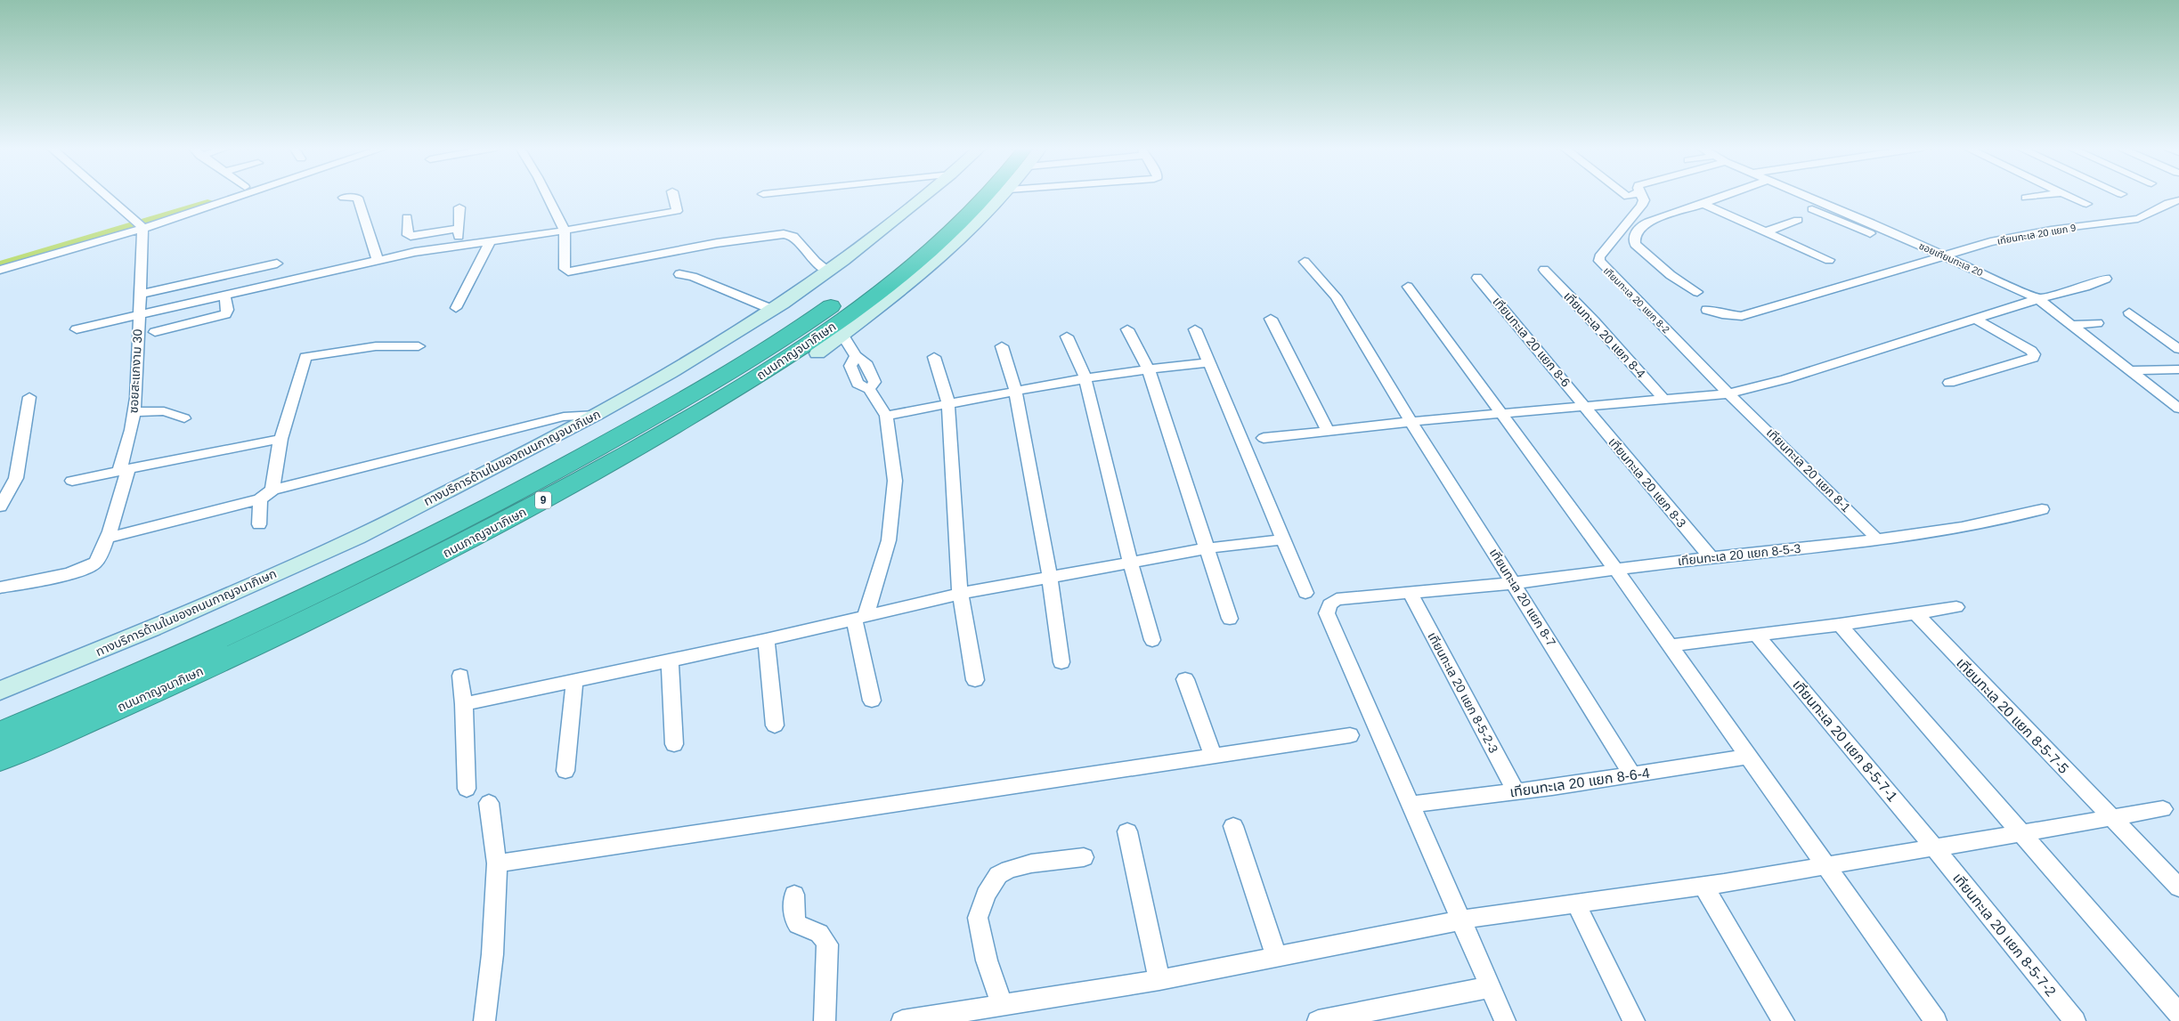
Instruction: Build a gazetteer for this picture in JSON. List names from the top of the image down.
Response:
{
  "streets": {
    "highway": ["ถนนกาญจนาภิเษก", "9"],
    "main road": ["ทางบริการด้านในของถนนกาญจนาภิเษก"],
    "street": [
      "เทียนทะเล 20 แยก 9",
      "ซอยเทียนทะเล 20",
      "เทียนทะเล 20 แยก 8-2",
      "เทียนทะเล 20 แยก 8-4",
      "เทียนทะเล 20 แยก 8-6",
      "ซอยสะแกงาม 30",
      "เทียนทะเล 20 แยก 8-1",
      "เทียนทะเล 20 แยก 8-3",
      "เทียนทะเล 20 แยก 8-5-3",
      "เทียนทะเล 20 แยก 8-7",
      "เทียนทะเล 20 แยก 8-5-2-3",
      "เทียนทะเล 20 แยก 8-5-7-5",
      "เทียนทะเล 20 แยก 8-5-7-1",
      "เทียนทะเล 20 แยก 8-6-4",
      "เทียนทะเล 20 แยก 8-5-7-2"
    ]
  },
  "crossings": [
    ["เทียนทะเล 20 แยก 9", "ซอยเทียนทะเล 20"],
    ["เทียนทะเล 20 แยก 8-2", "เทียนทะเล 20 แยก 8-1"],
    ["เทียนทะเล 20 แยก 8-6", "เทียนทะเล 20 แยก 8-3"],
    ["เทียนทะเล 20 แยก 8-1", "เทียนทะเล 20 แยก 8-5-3"],
    ["เทียนทะเล 20 แยก 8-3", "เทียนทะเล 20 แยก 8-5-3"],
    ["เทียนทะเล 20 แยก 8-5-3", "เทียนทะเล 20 แยก 8-7"],
    ["เทียนทะเล 20 แยก 8-5-3", "เทียนทะเล 20 แยก 8-5-2-3"],
    ["เทียนทะเล 20 แยก 8-5-3", "เทียนทะเล 20 แยก 8-6-4"],
    ["เทียนทะเล 20 แยก 8-7", "เทียนทะเล 20 แยก 8-6-4"],
    ["เทียนทะเล 20 แยก 8-5-2-3", "เทียนทะเล 20 แยก 8-6-4"],
    ["เทียนทะเล 20 แยก 8-5-7-1", "เทียนทะเล 20 แยก 8-5-7-2"]
  ]
}
